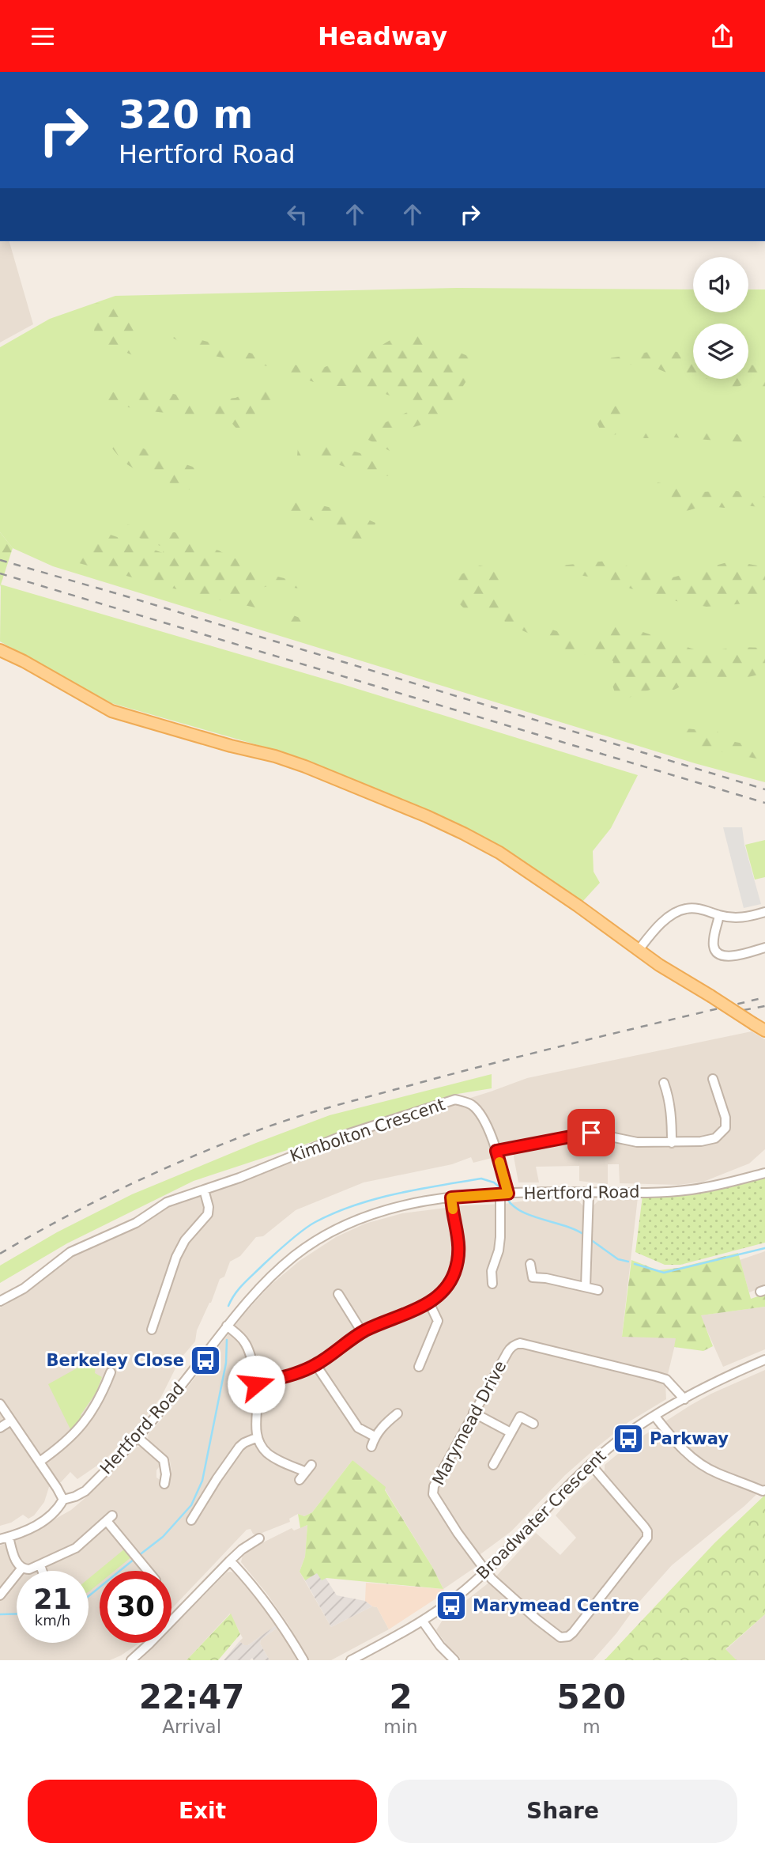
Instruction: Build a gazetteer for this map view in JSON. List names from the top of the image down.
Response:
{
  "streets": {
    "street": [
      "Kimbolton Crescent",
      "Hertford Road",
      "Marymead Drive",
      "Broadwater Crescent"
    ]
  },
  "crossings": [
    ["Kimbolton Crescent", "Hertford Road"],
    ["Marymead Drive", "Broadwater Crescent"]
  ],
  "places": {
    "bus stop": ["Berkeley Close", "Parkway", "Marymead Centre"]
  },
  "page": {
    "header": "Headway",
    "turn": ["320 m", "Hertford Road"],
    "speed": "21 km/h",
    "limit": "30",
    "eta": [
      "22:47",
      "Arrival",
      "2",
      "min",
      "520",
      "m"
    ],
    "buttons": ["Exit", "Share"]
  }
}
